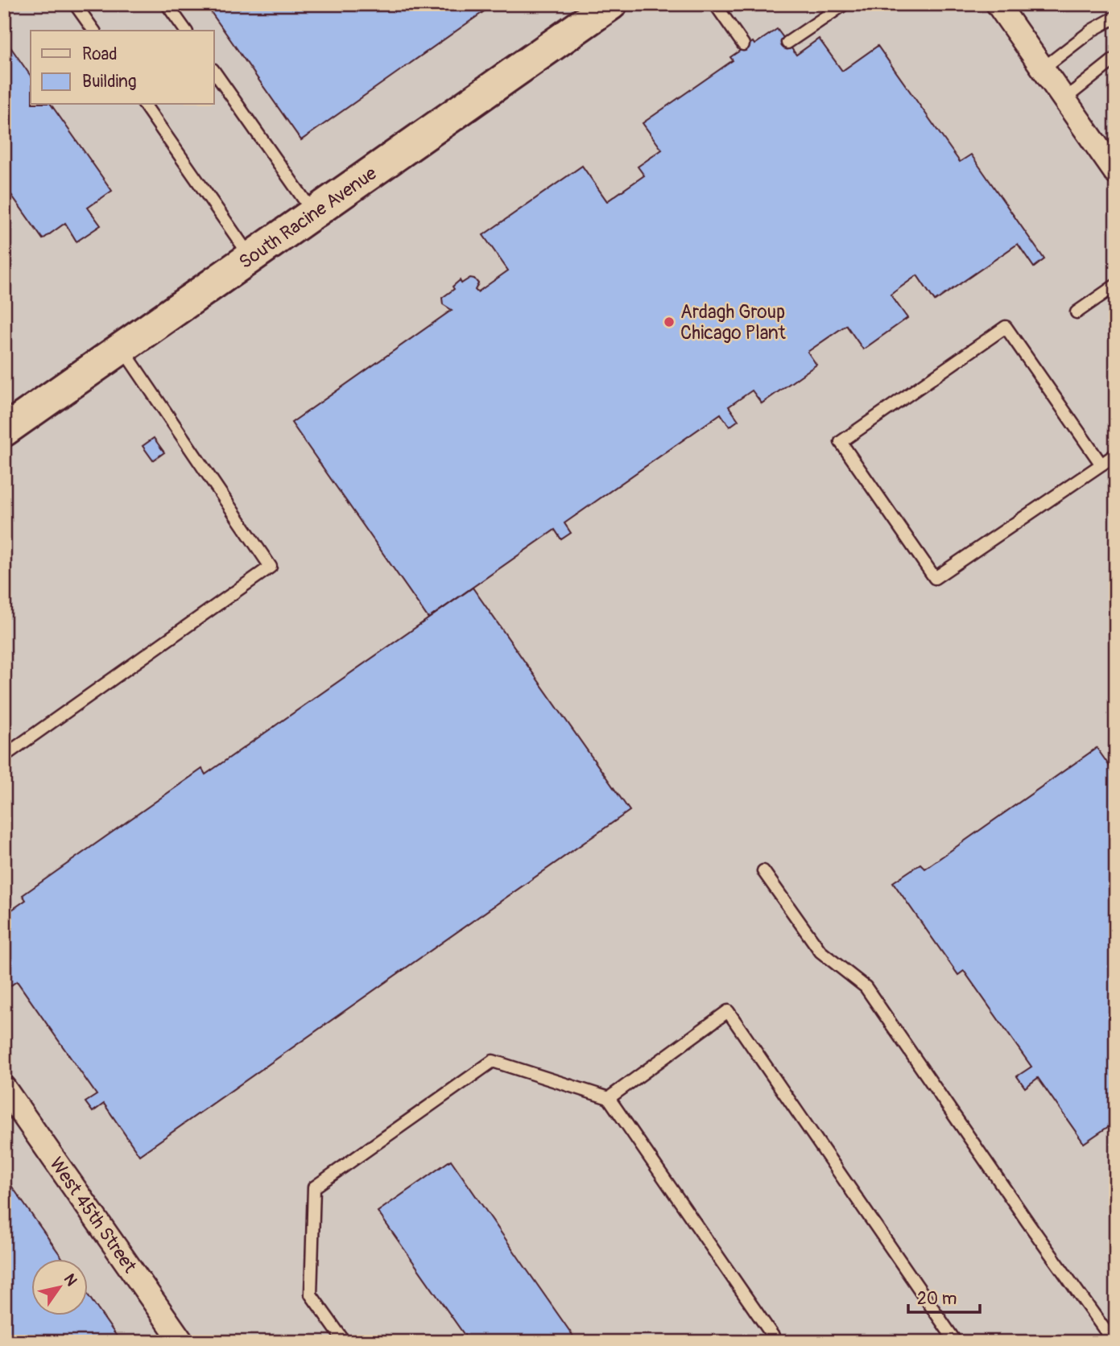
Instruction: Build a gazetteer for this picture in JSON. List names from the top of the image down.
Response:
{
  "streets": {
    "street": ["South Racine Avenue", "West 45th Street"]
  },
  "places": ["Ardagh Group Chicago Plant"],
  "legend": ["Road", "Building"],
  "scale_bar": "20 m",
  "north": "top right"
}
